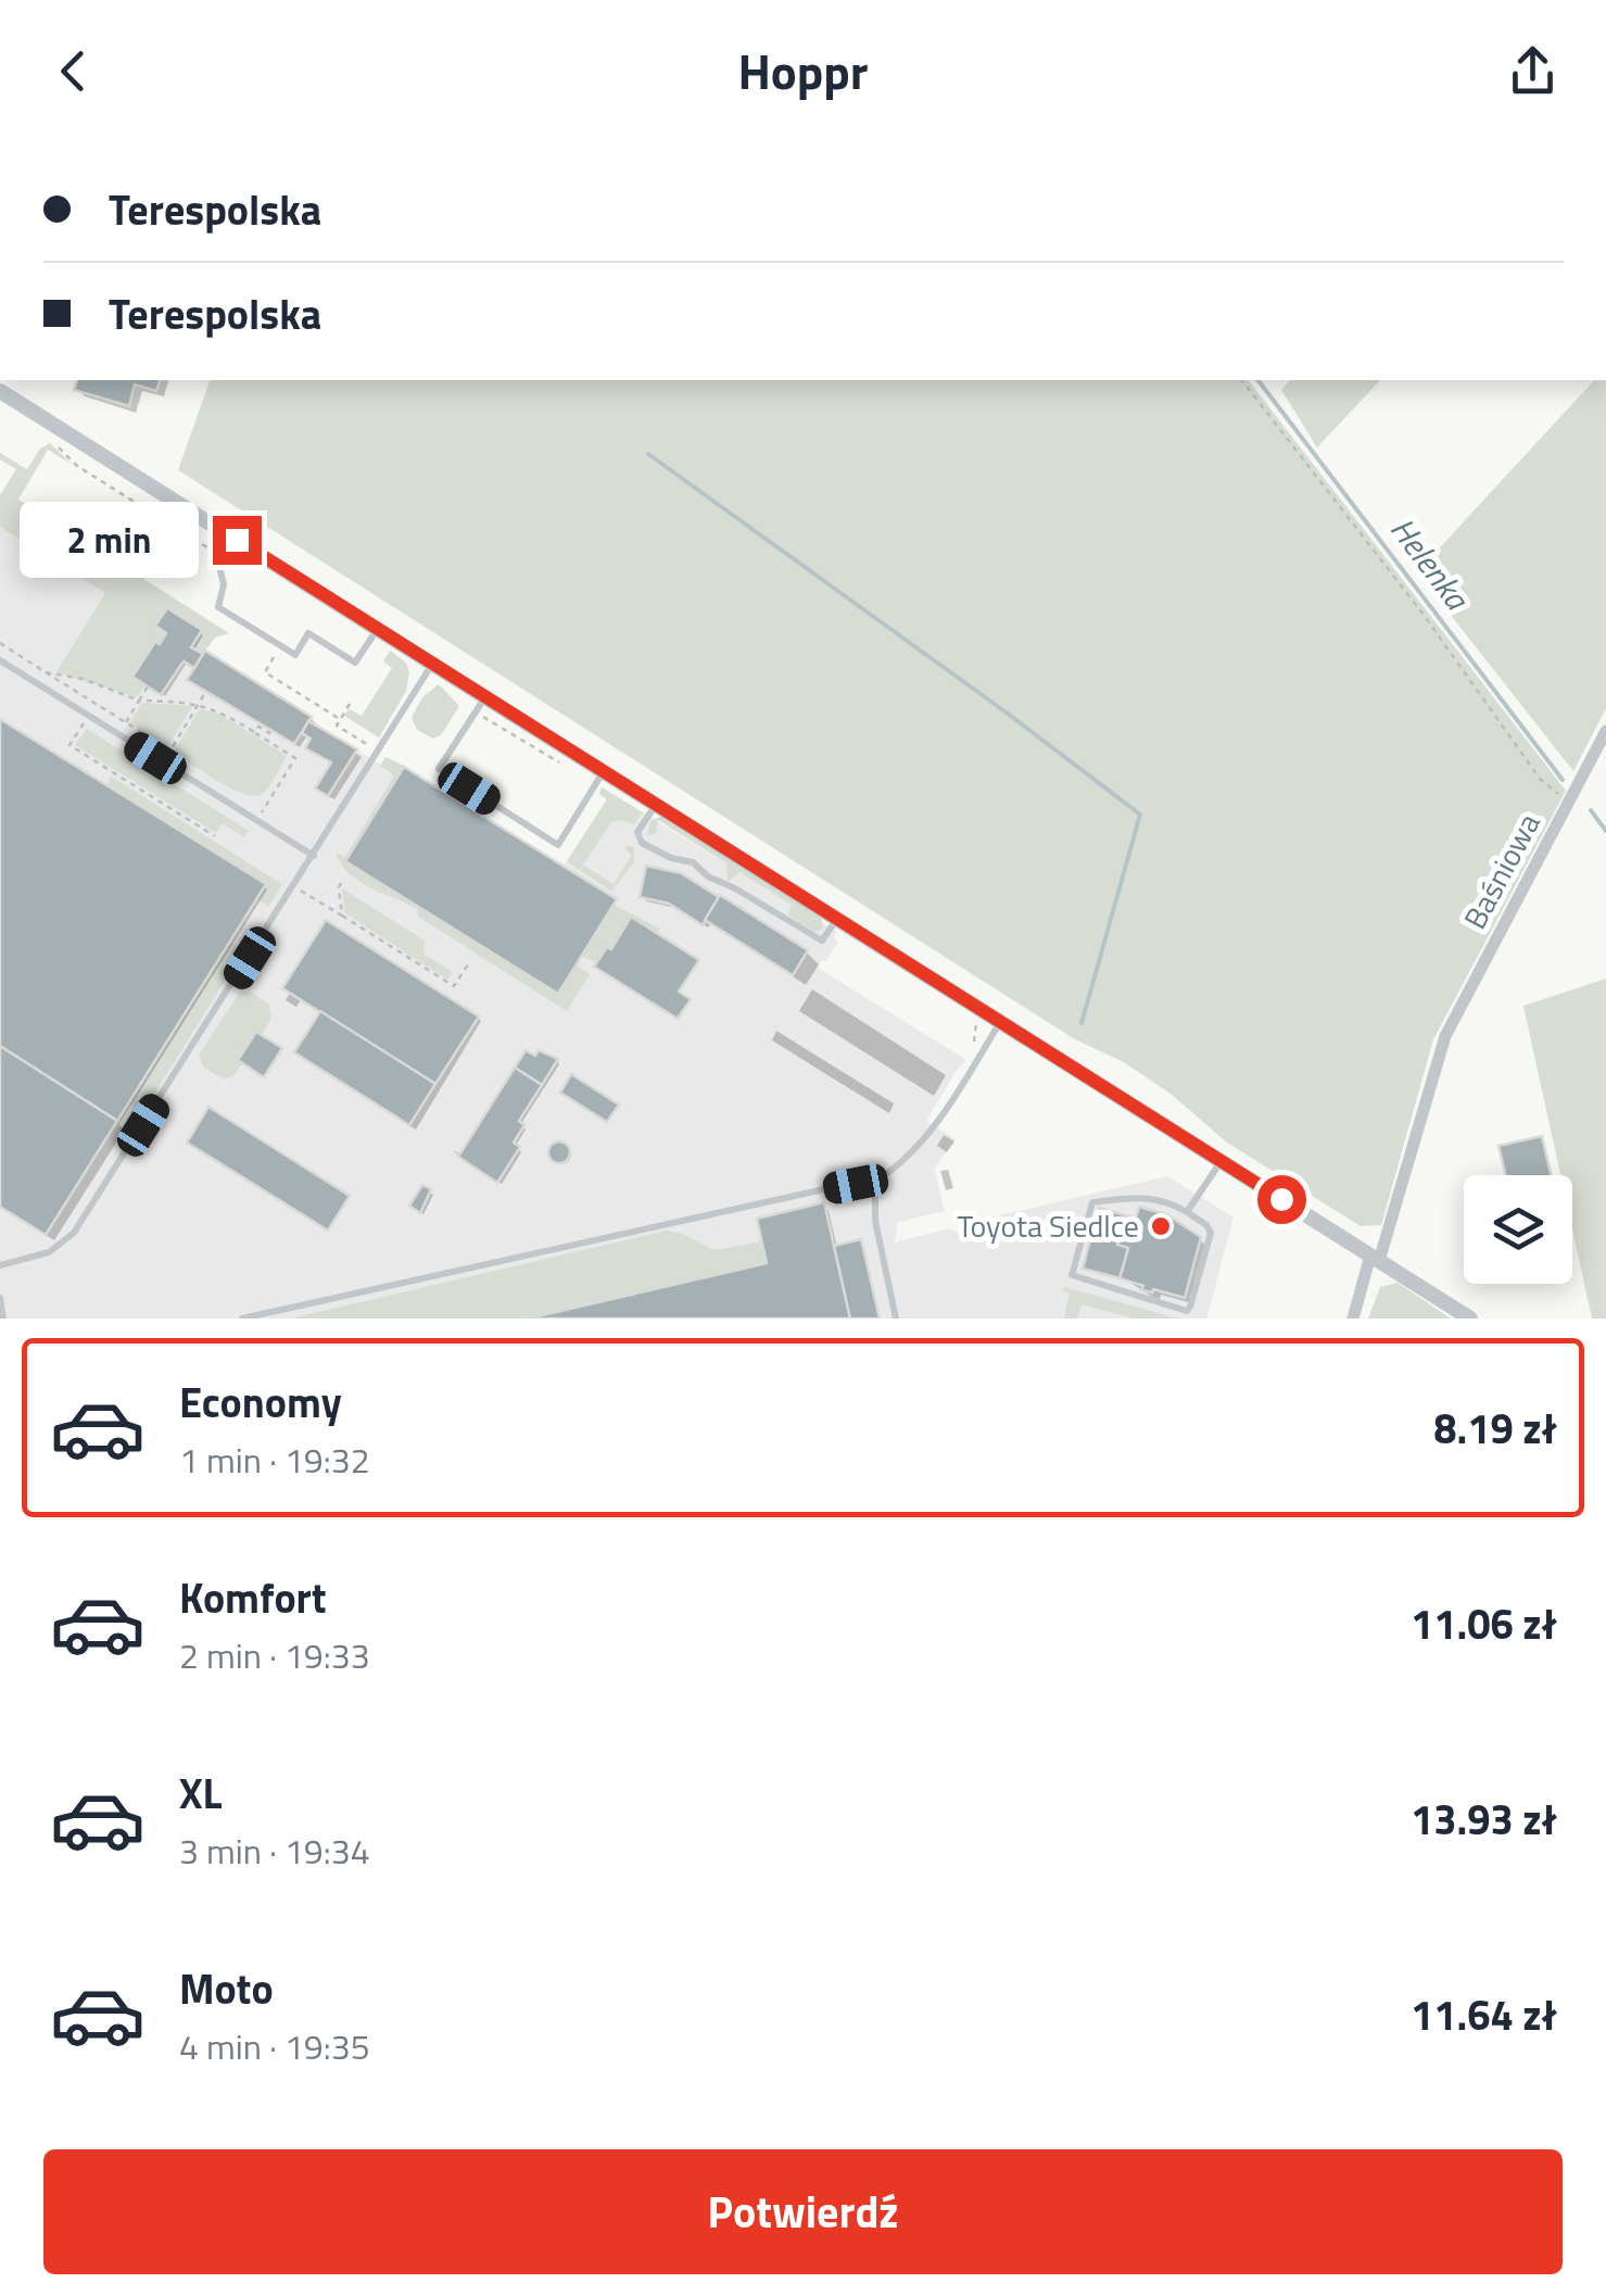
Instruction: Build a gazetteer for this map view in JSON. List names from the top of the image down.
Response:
{
  "streets": {
    "street": ["Baśniowa"]
  },
  "water": ["Helenka"],
  "places": ["Toyota Siedlce"],
  "page": {
    "header": "Hoppr",
    "banner": ["Terespolska", "Terespolska"],
    "bubble": "2 min",
    "list": [
      {
        "name": "Economy",
        "note": "1 min · 19:32",
        "value": "8.19 zł"
      },
      {
        "name": "Komfort",
        "note": "2 min · 19:33",
        "value": "11.06 zł"
      },
      {
        "name": "XL",
        "note": "3 min · 19:34",
        "value": "13.93 zł"
      },
      {
        "name": "Moto",
        "note": "4 min · 19:35",
        "value": "11.64 zł"
      }
    ],
    "buttons": "Potwierdź"
  }
}
